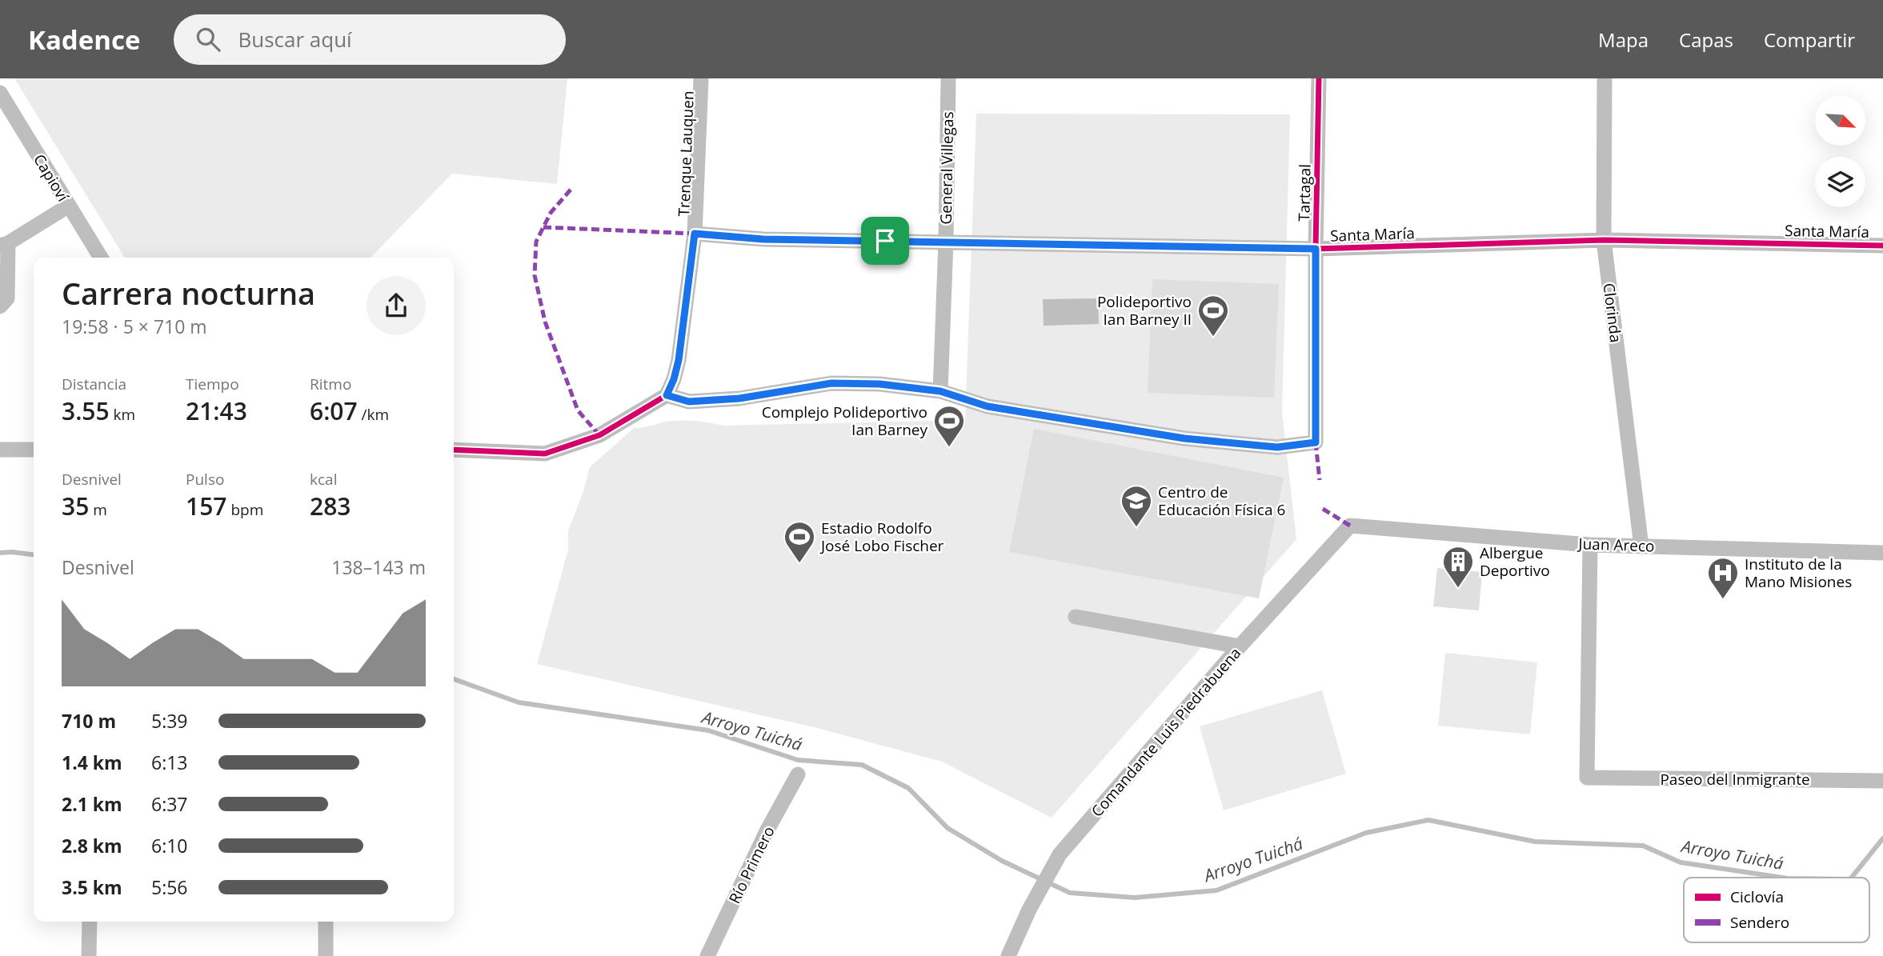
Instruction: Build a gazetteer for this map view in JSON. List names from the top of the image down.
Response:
{
  "streets": {
    "street": [
      "Trenque Lauquen",
      "General Villegas",
      "Capioví",
      "Tartagal",
      "Santa María",
      "Clorinda",
      "Juan Areco",
      "Comandante Luis Piedrabuena",
      "Paseo del Inmigrante",
      "Río Primero"
    ]
  },
  "crossings": [
    ["Trenque Lauquen", "Santa María"],
    ["General Villegas", "Tartagal"],
    ["General Villegas", "Santa María"],
    ["Tartagal", "Santa María"],
    ["Santa María", "Clorinda"],
    ["Clorinda", "Juan Areco"],
    ["Juan Areco", "Comandante Luis Piedrabuena"],
    ["Juan Areco", "Paseo del Inmigrante"]
  ],
  "water": ["Arroyo Tuichá"],
  "places": {
    "sports": ["Polideportivo Ian Barney II", "Complejo Polideportivo Ian Barney", "Estadio Rodolfo José Lobo Fischer"],
    "school or university": ["Centro de Educación Física 6"],
    "building": ["Albergue Deportivo"],
    "hospital": ["Instituto de la Mano Misiones"]
  },
  "legend": ["Ciclovía", "Sendero"],
  "north": "bottom right",
  "page": {
    "header": "Kadence",
    "search": "Buscar aquí",
    "nav": ["Mapa", "Capas", "Compartir"],
    "heading": ["Carrera nocturna", "19:58 · 5 × 710 m"],
    "stats": [
      ["Distancia", "3.55 km"],
      ["Tiempo", "21:43"],
      ["Ritmo", "6:07 /km"],
      ["Desnivel", "35 m"],
      ["Pulso", "157 bpm"],
      ["kcal", "283"]
    ],
    "chart": ["Desnivel", "138–143 m"],
    "list": [
      {
        "name": "710 m",
        "note": "5:39"
      },
      {
        "name": "1.4 km",
        "note": "6:13"
      },
      {
        "name": "2.1 km",
        "note": "6:37"
      },
      {
        "name": "2.8 km",
        "note": "6:10"
      },
      {
        "name": "3.5 km",
        "note": "5:56"
      }
    ]
  }
}
